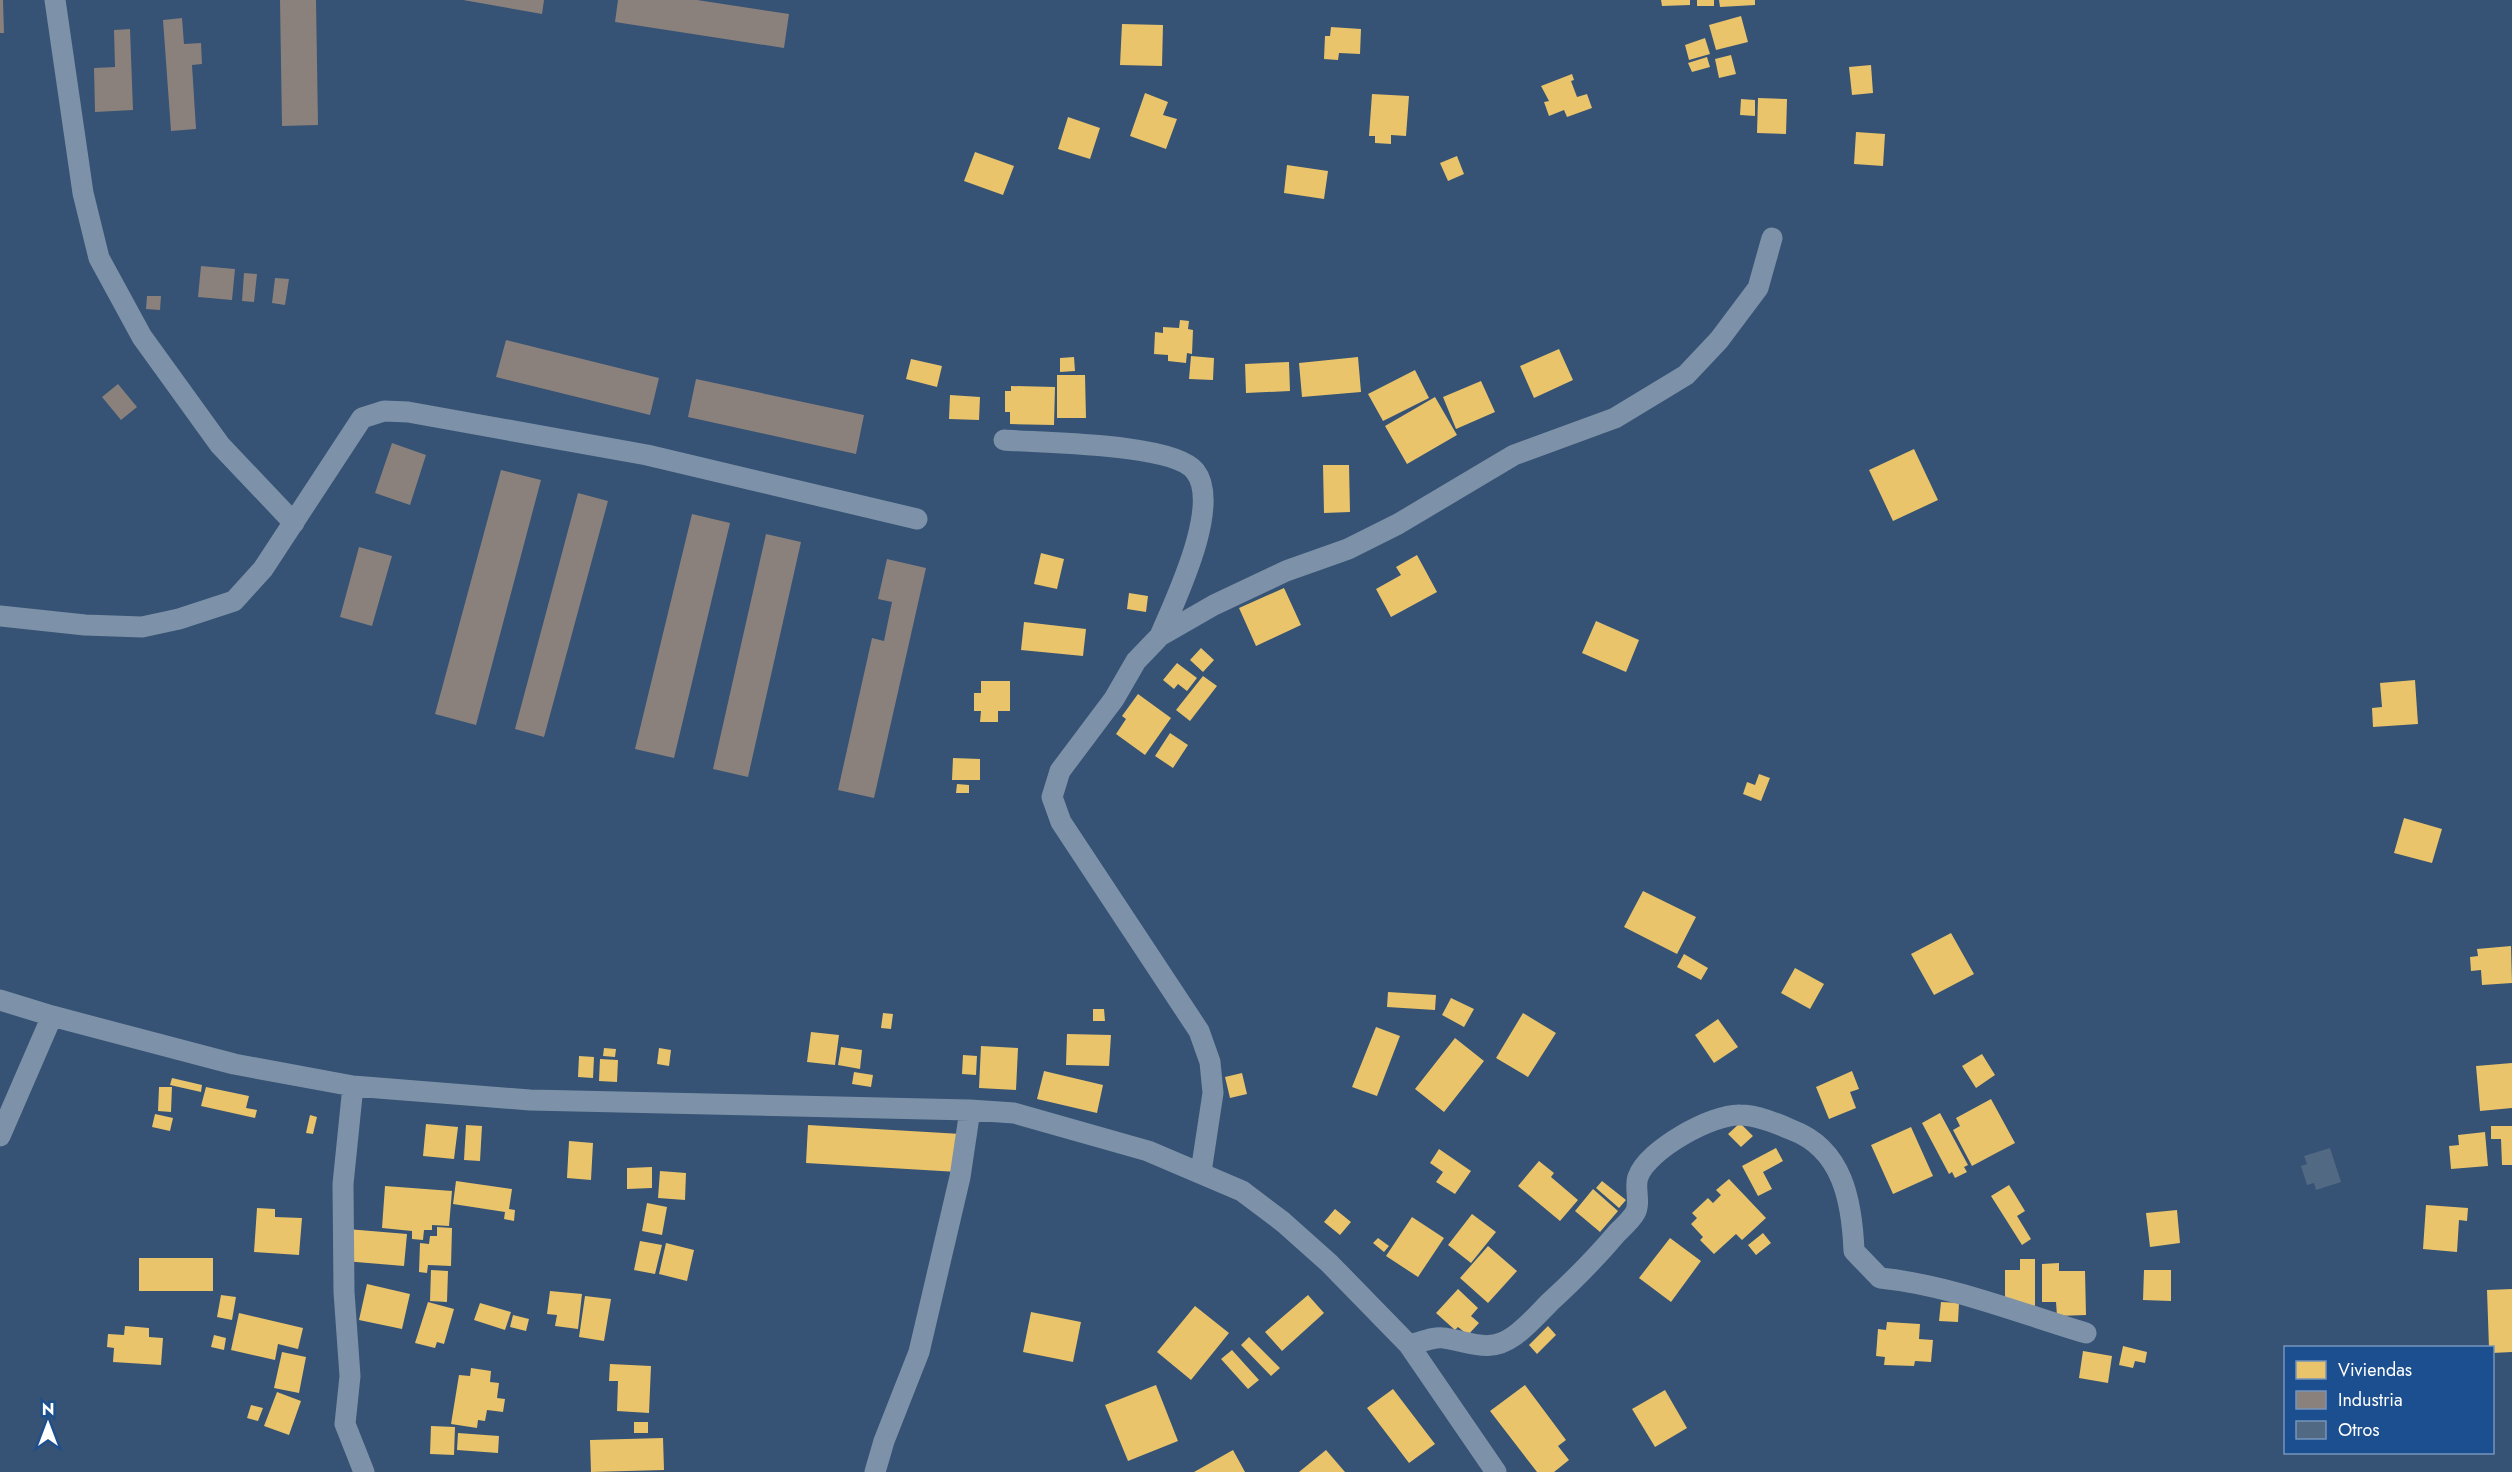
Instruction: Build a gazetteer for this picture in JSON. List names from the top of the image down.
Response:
{
  "legend": ["Viviendas", "Industria", "Otros"],
  "north": "top"
}
